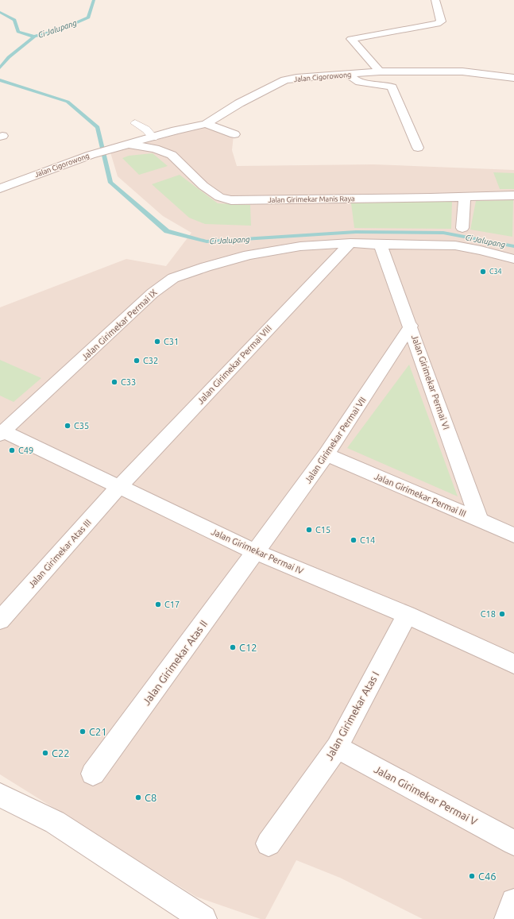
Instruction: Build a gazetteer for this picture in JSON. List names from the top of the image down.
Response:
{
  "streets": {
    "street": [
      "Jalan Cigorowong",
      "Jalan Girimekar Manis Raya",
      "Jalan Girimekar Permai IX",
      "Jalan Girimekar Permai VIII",
      "Jalan Girimekar Permai VI",
      "Jalan Girimekar Permai VII",
      "Jalan Girimekar Permai III",
      "Jalan Girimekar Permai IV",
      "Jalan Girimekar Atas III",
      "Jalan Girimekar Atas II",
      "Jalan Girimekar Atas I",
      "Jalan Girimekar Permai V"
    ]
  },
  "crossings": [
    ["Jalan Cigorowong", "Jalan Girimekar Manis Raya"],
    ["Jalan Girimekar Permai IX", "Jalan Girimekar Permai VIII"],
    ["Jalan Girimekar Permai IX", "Jalan Girimekar Permai VI"],
    ["Jalan Girimekar Permai IX", "Jalan Girimekar Permai IV"],
    ["Jalan Girimekar Permai VIII", "Jalan Girimekar Permai IV"],
    ["Jalan Girimekar Permai VIII", "Jalan Girimekar Atas III"],
    ["Jalan Girimekar Permai VI", "Jalan Girimekar Permai VII"],
    ["Jalan Girimekar Permai VI", "Jalan Girimekar Permai III"],
    ["Jalan Girimekar Permai VII", "Jalan Girimekar Permai III"],
    ["Jalan Girimekar Permai VII", "Jalan Girimekar Permai IV"],
    ["Jalan Girimekar Permai VII", "Jalan Girimekar Atas II"],
    ["Jalan Girimekar Permai IV", "Jalan Girimekar Atas III"],
    ["Jalan Girimekar Permai IV", "Jalan Girimekar Atas II"],
    ["Jalan Girimekar Permai IV", "Jalan Girimekar Atas I"],
    ["Jalan Girimekar Atas I", "Jalan Girimekar Permai V"]
  ],
  "water": ["Ci Jalupang"],
  "places": [
    "C34",
    "C31",
    "C32",
    "C33",
    "C35",
    "C49",
    "C15",
    "C14",
    "C17",
    "C18",
    "C12",
    "C21",
    "C22",
    "C8",
    "C46"
  ]
}
